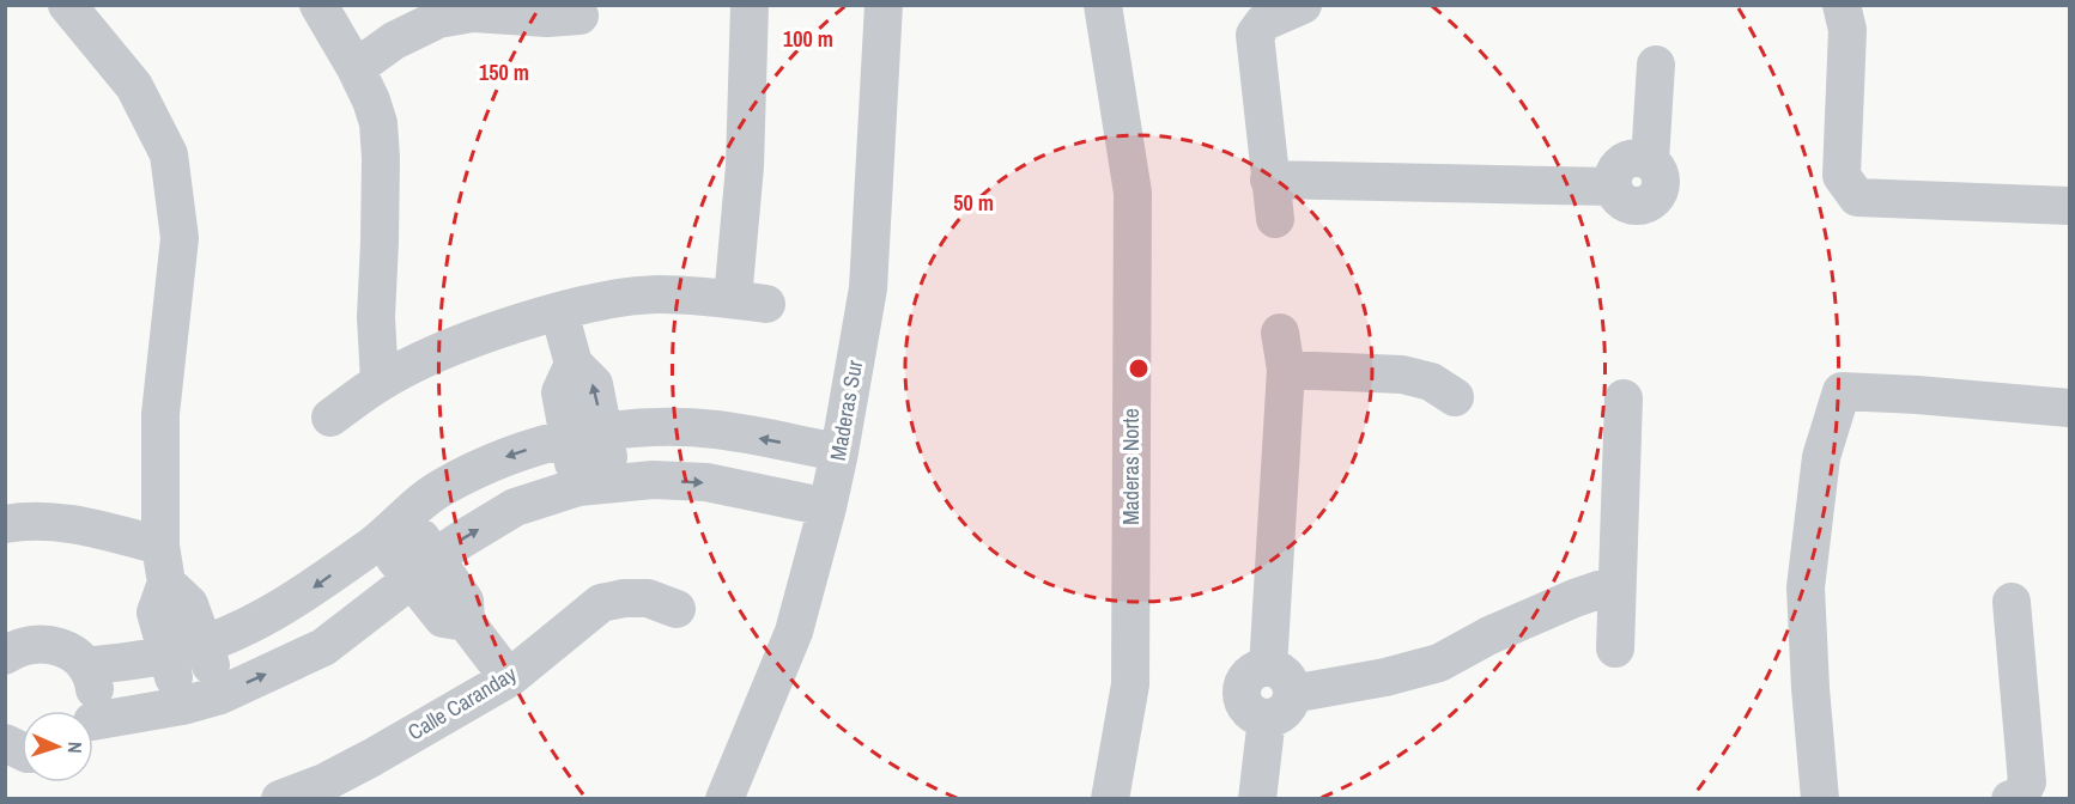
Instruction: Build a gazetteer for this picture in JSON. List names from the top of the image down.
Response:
{
  "streets": {
    "street": ["Maderas Sur", "Maderas Norte", "Calle Caranday"]
  },
  "north": "right",
  "rings": ["100 m", "150 m", "50 m"]
}
